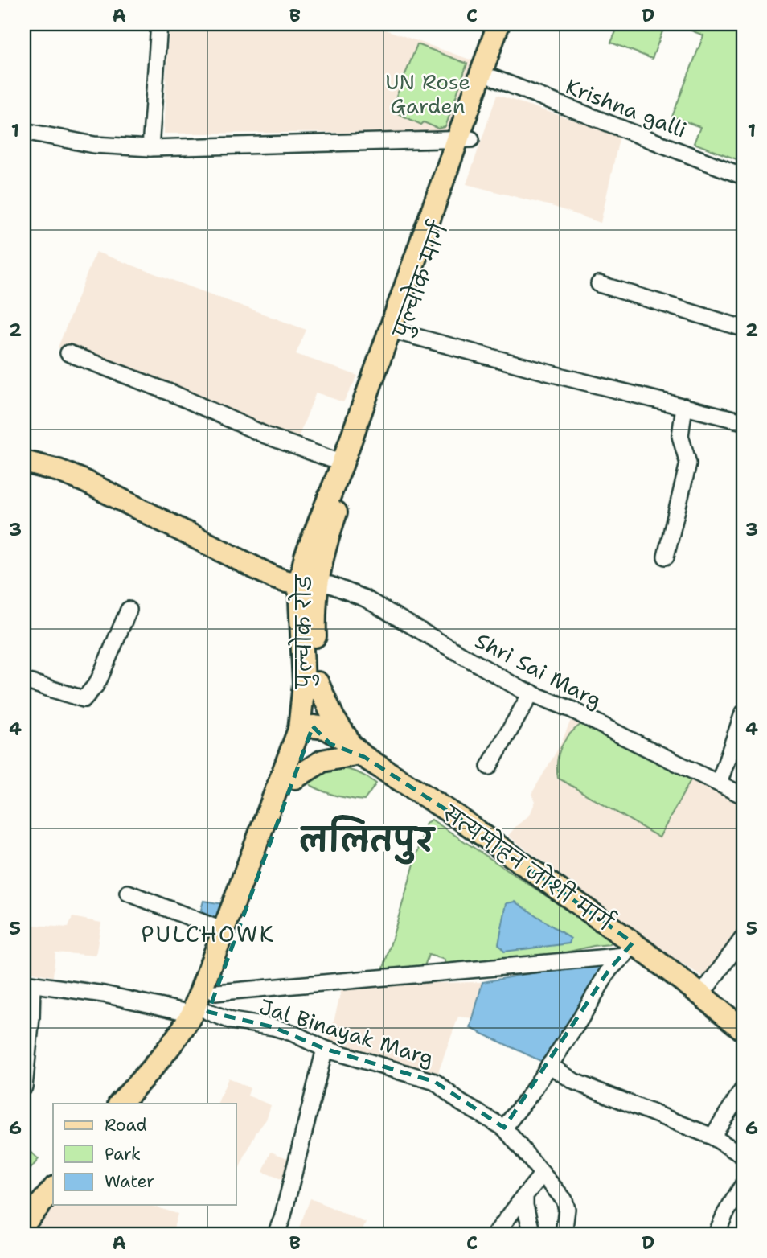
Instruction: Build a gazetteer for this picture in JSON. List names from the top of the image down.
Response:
{
  "streets": {
    "main road": ["पुल्चोक मार्ग", "सत्यमोहन जोशी मार्ग"],
    "street": ["Krishna galli", "Shri Sai Marg", "Jal Binayak Marg"]
  },
  "crossings": [
    ["Krishna galli", "पुल्चोक मार्ग"]
  ],
  "districts": ["ललितपुर", "PULCHOWK"],
  "parks": ["UN Rose Garden"],
  "legend": ["Road", "Park", "Water"],
  "grid": {
    "columns": [
      "A",
      "B",
      "C",
      "D"
    ],
    "rows": [
      "1",
      "2",
      "3",
      "4",
      "5",
      "6"
    ]
  }
}
